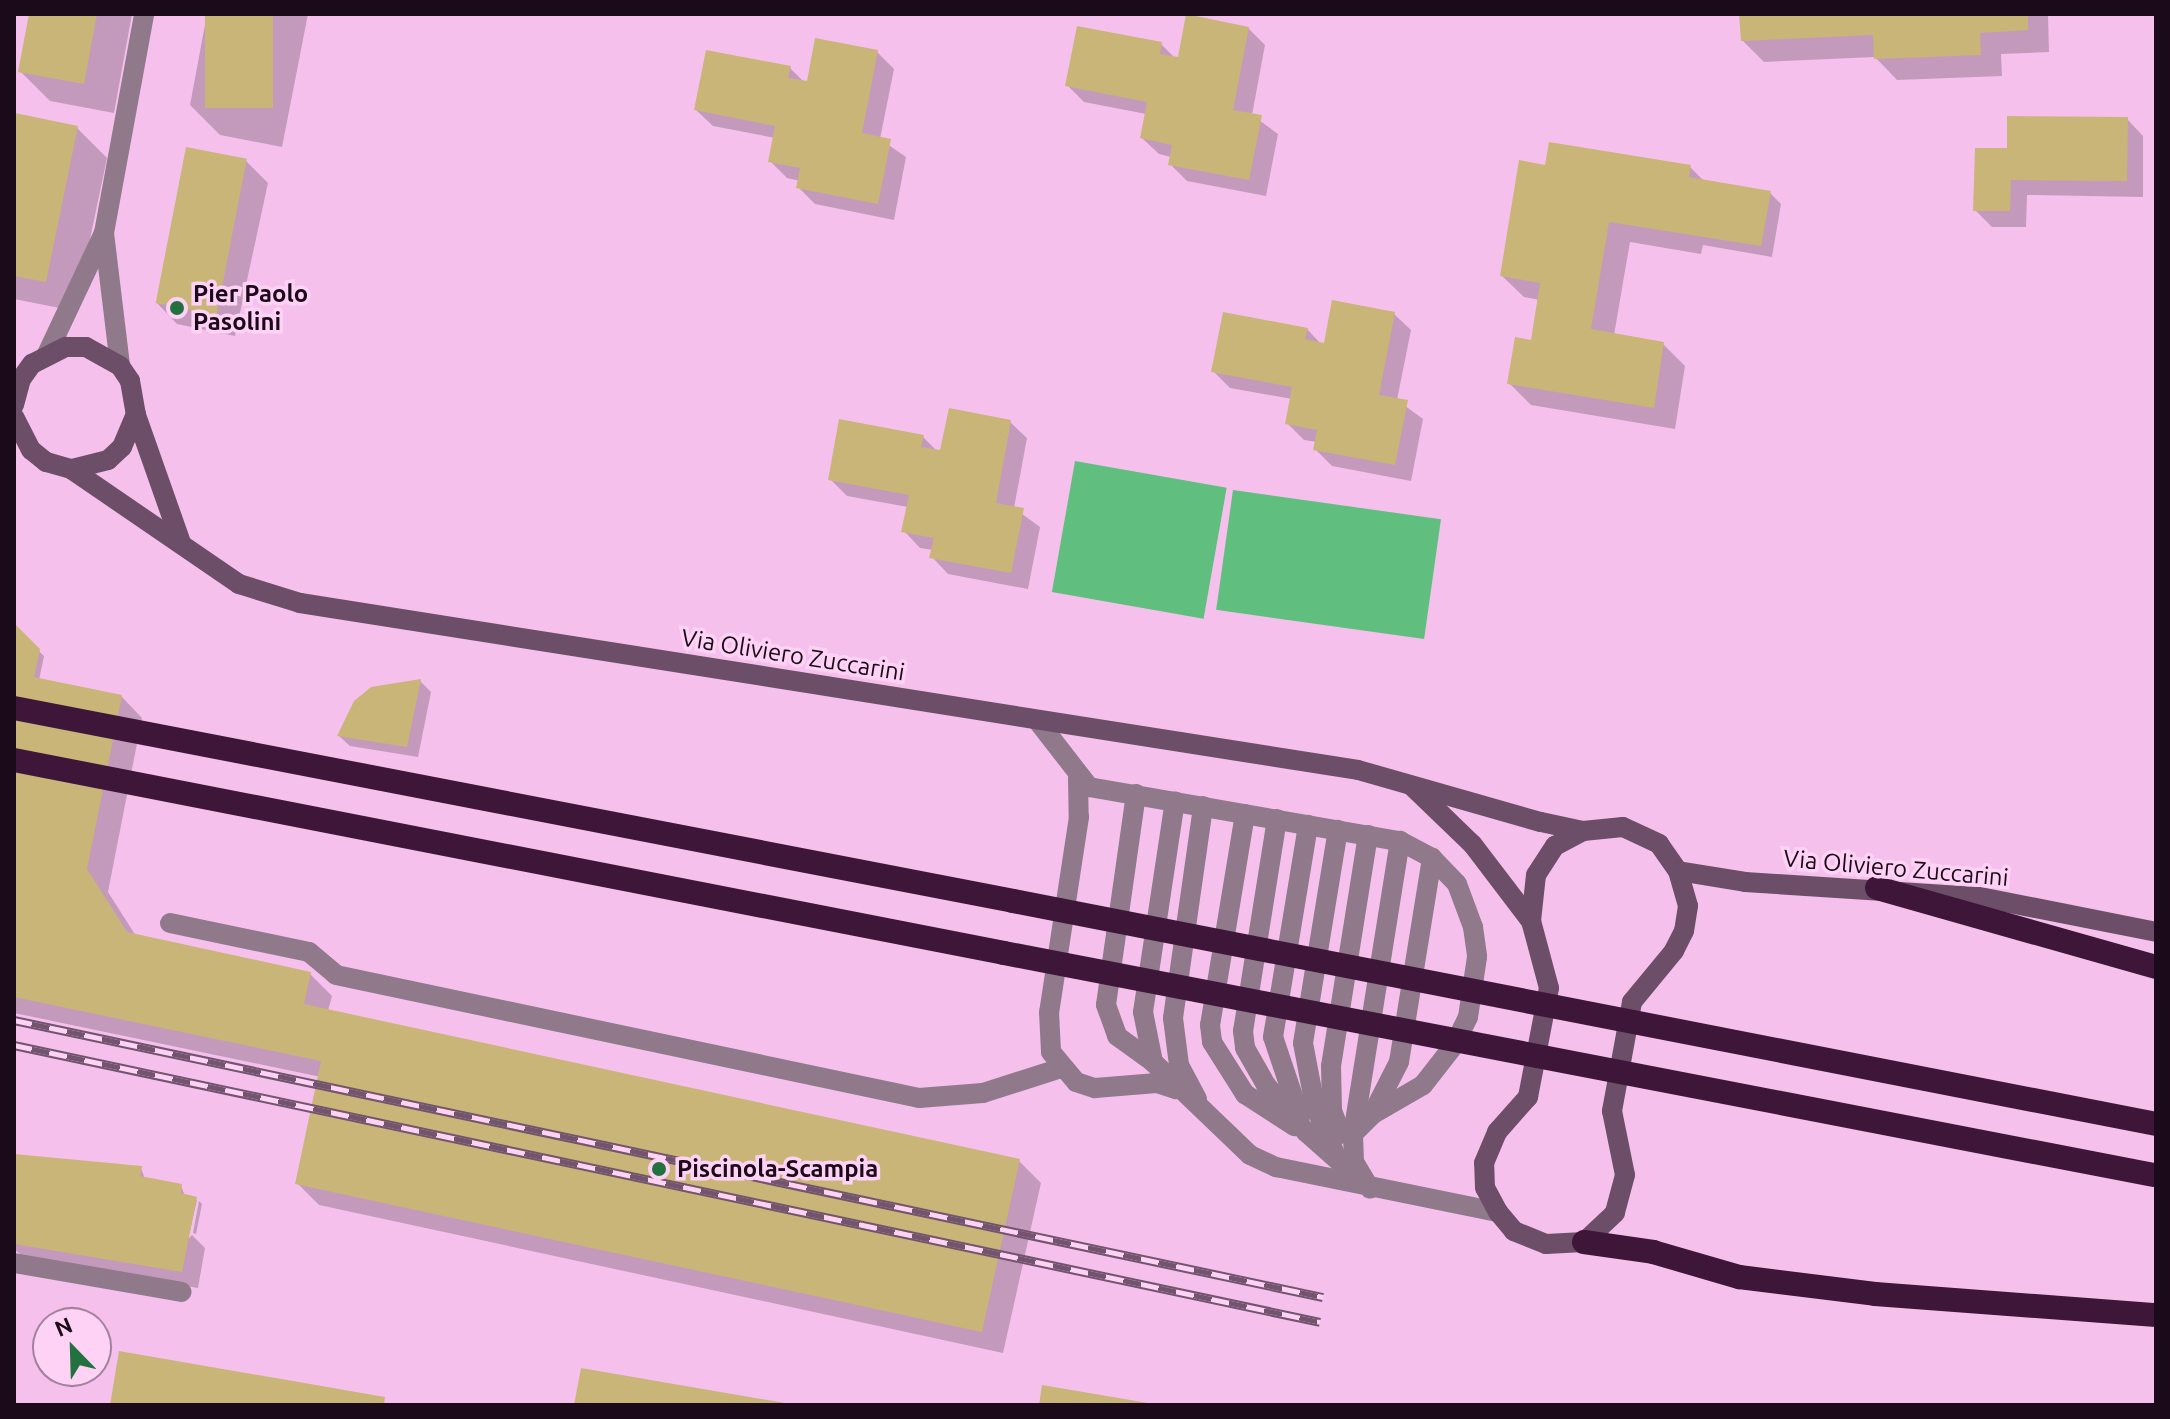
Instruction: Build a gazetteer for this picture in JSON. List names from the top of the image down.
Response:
{
  "streets": {
    "main road": ["Via Oliviero Zuccarini"]
  },
  "places": ["Pier Paolo Pasolini", "Piscinola-Scampia"],
  "north": "top left"
}
